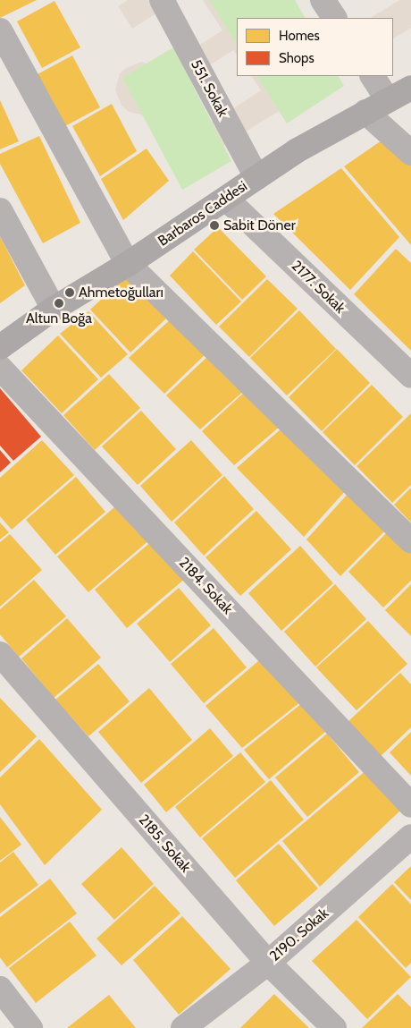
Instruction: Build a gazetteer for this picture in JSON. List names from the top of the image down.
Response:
{
  "streets": {
    "main road": ["Barbaros Caddesi"],
    "street": [
      "551. Sokak",
      "2177. Sokak",
      "2184. Sokak",
      "2185. Sokak",
      "2190. Sokak"
    ]
  },
  "crossings": [
    ["551. Sokak", "Barbaros Caddesi"],
    ["Barbaros Caddesi", "2177. Sokak"],
    ["2185. Sokak", "2190. Sokak"]
  ],
  "places": ["Sabit Döner", "Ahmetoğulları", "Altun Boğa"],
  "legend": ["Homes", "Shops"]
}
